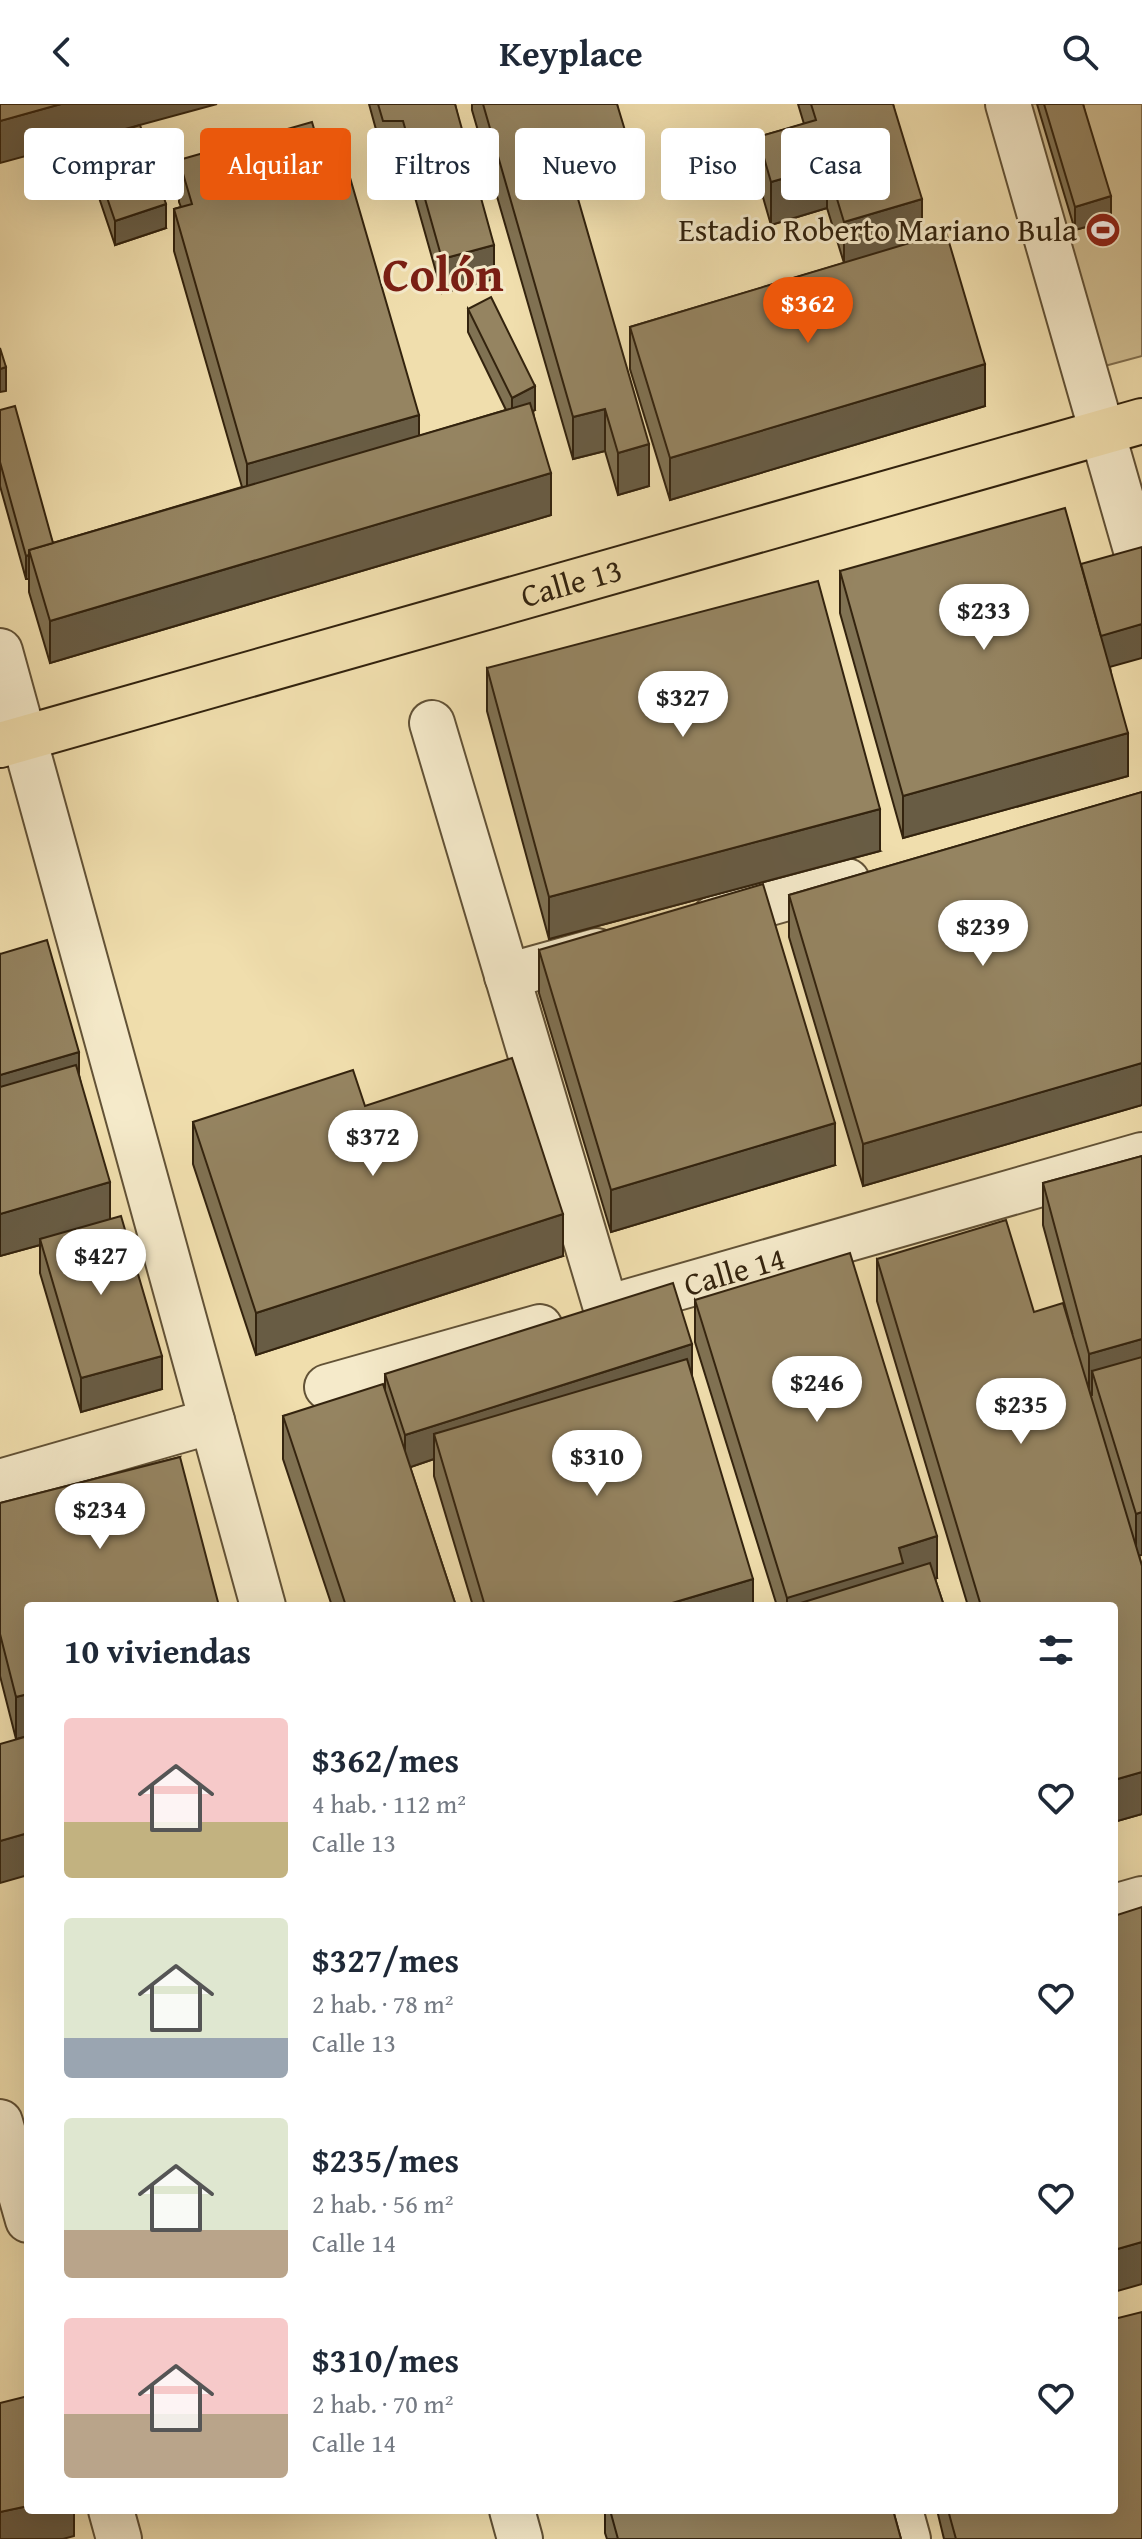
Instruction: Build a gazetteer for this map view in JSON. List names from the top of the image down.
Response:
{
  "streets": {
    "main road": ["Calle 13"],
    "street": ["Calle 14"]
  },
  "districts": ["Colón"],
  "places": {
    "sports": ["Estadio Roberto Mariano Bula"]
  },
  "page": {
    "header": "Keyplace",
    "chip": [
      "Comprar",
      "Alquilar",
      "Filtros",
      "Nuevo",
      "Piso",
      "Casa"
    ],
    "price": [
      "$362",
      "$233",
      "$327",
      "$239",
      "$372",
      "$427",
      "$246",
      "$235",
      "$310",
      "$234"
    ],
    "heading": "10 viviendas",
    "list": [
      {
        "name": "$362/mes",
        "note": "4 hab. · 112 m² · Calle 13"
      },
      {
        "name": "$327/mes",
        "note": "2 hab. · 78 m² · Calle 13"
      },
      {
        "name": "$235/mes",
        "note": "2 hab. · 56 m² · Calle 14"
      },
      {
        "name": "$310/mes",
        "note": "2 hab. · 70 m² · Calle 14"
      }
    ]
  }
}
